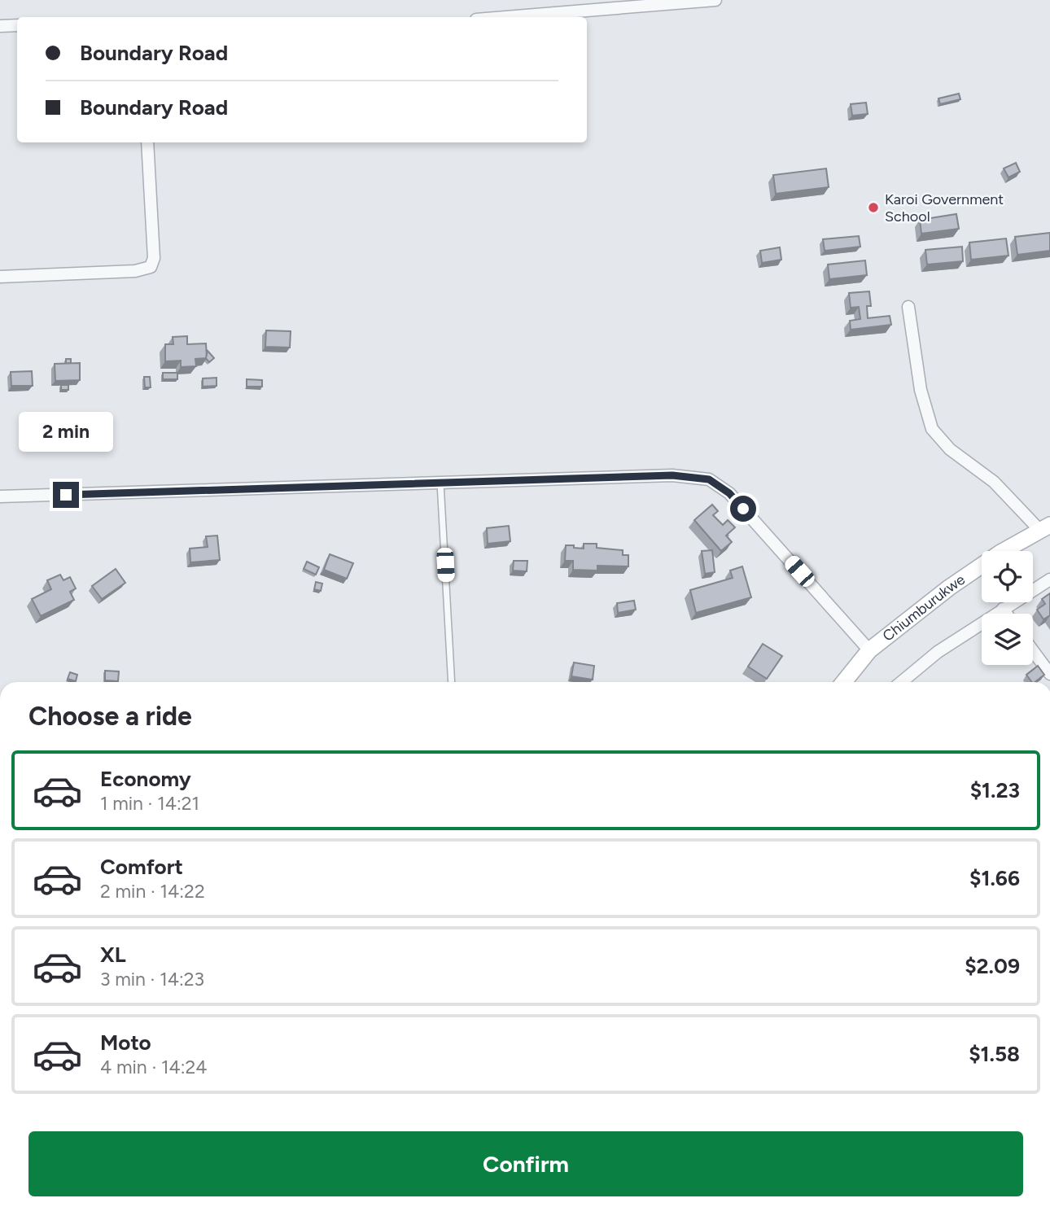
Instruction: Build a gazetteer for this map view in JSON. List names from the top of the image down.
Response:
{
  "streets": {
    "street": ["Chiumburukwe"]
  },
  "places": ["Karoi Government School"],
  "page": {
    "banner": ["Boundary Road", "Boundary Road"],
    "bubble": "2 min",
    "heading": "Choose a ride",
    "list": [
      {
        "name": "Economy",
        "note": "1 min · 14:21",
        "value": "$1.23"
      },
      {
        "name": "Comfort",
        "note": "2 min · 14:22",
        "value": "$1.66"
      },
      {
        "name": "XL",
        "note": "3 min · 14:23",
        "value": "$2.09"
      },
      {
        "name": "Moto",
        "note": "4 min · 14:24",
        "value": "$1.58"
      }
    ],
    "buttons": "Confirm"
  }
}
